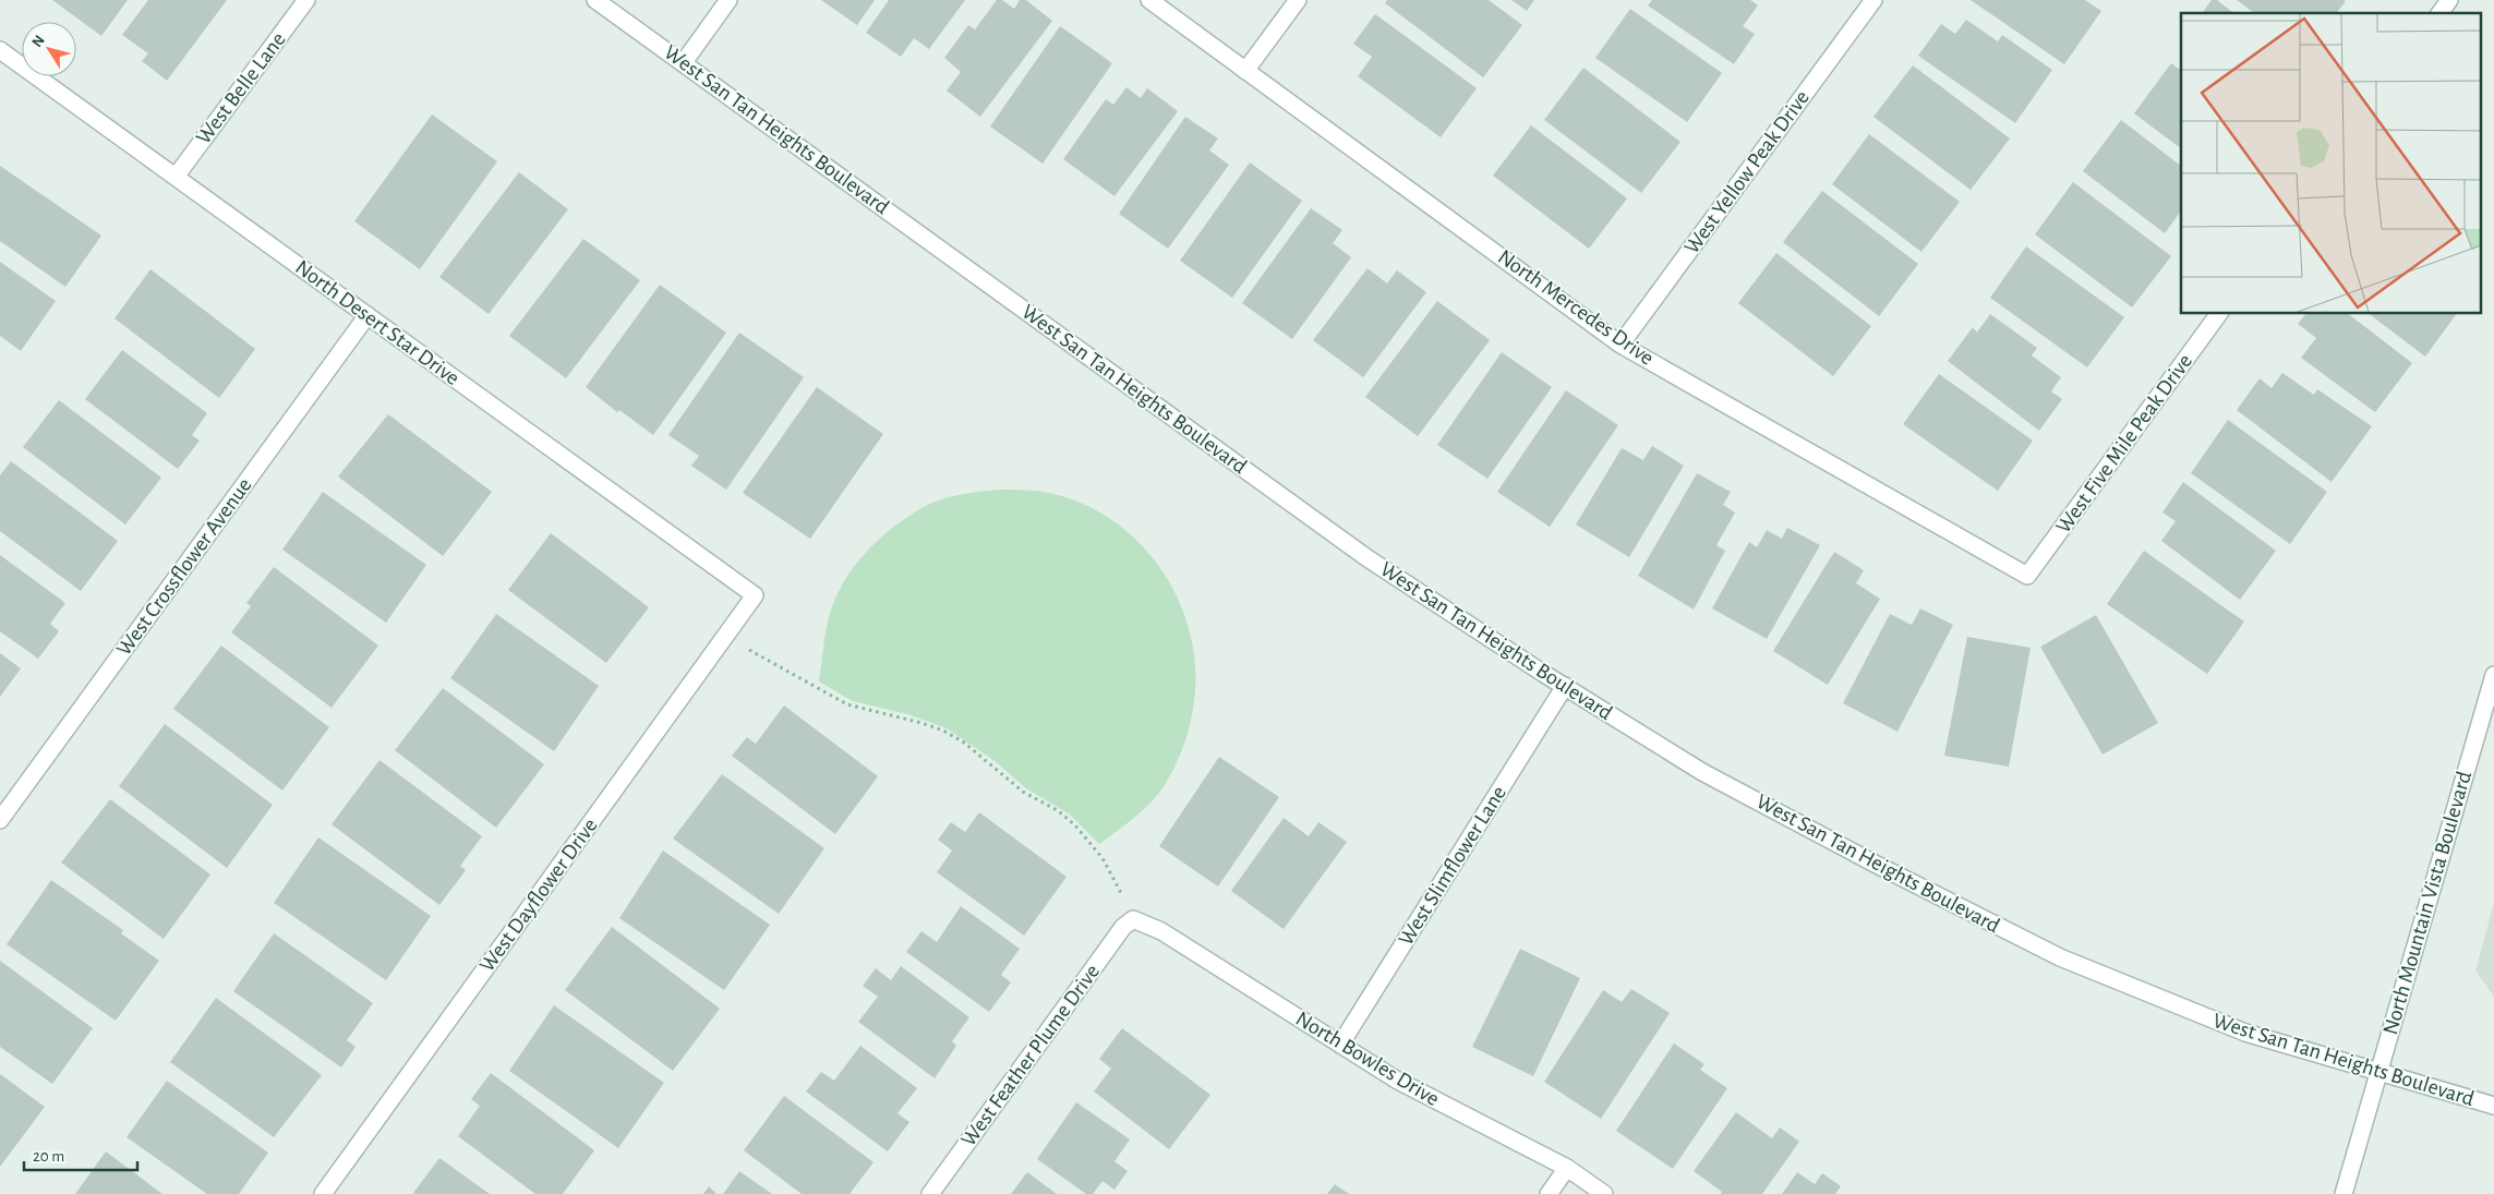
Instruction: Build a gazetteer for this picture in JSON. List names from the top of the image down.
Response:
{
  "streets": {
    "street": [
      "West Belle Lane",
      "West San Tan Heights Boulevard",
      "West Yellow Peak Drive",
      "North Mercedes Drive",
      "North Desert Star Drive",
      "West Five Mile Peak Drive",
      "West Crossflower Avenue",
      "West Slimflower Lane",
      "West Dayflower Drive",
      "North Mountain Vista Boulevard",
      "West Feather Plume Drive",
      "North Bowles Drive"
    ]
  },
  "crossings": [
    ["West Belle Lane", "North Desert Star Drive"],
    ["West San Tan Heights Boulevard", "West Slimflower Lane"],
    ["West San Tan Heights Boulevard", "North Mountain Vista Boulevard"],
    ["West Yellow Peak Drive", "North Mercedes Drive"],
    ["North Mercedes Drive", "West Five Mile Peak Drive"],
    ["North Desert Star Drive", "West Crossflower Avenue"],
    ["North Desert Star Drive", "West Dayflower Drive"],
    ["West Slimflower Lane", "North Bowles Drive"],
    ["West Feather Plume Drive", "North Bowles Drive"]
  ],
  "scale_bar": "20 m",
  "north": "top left"
}
